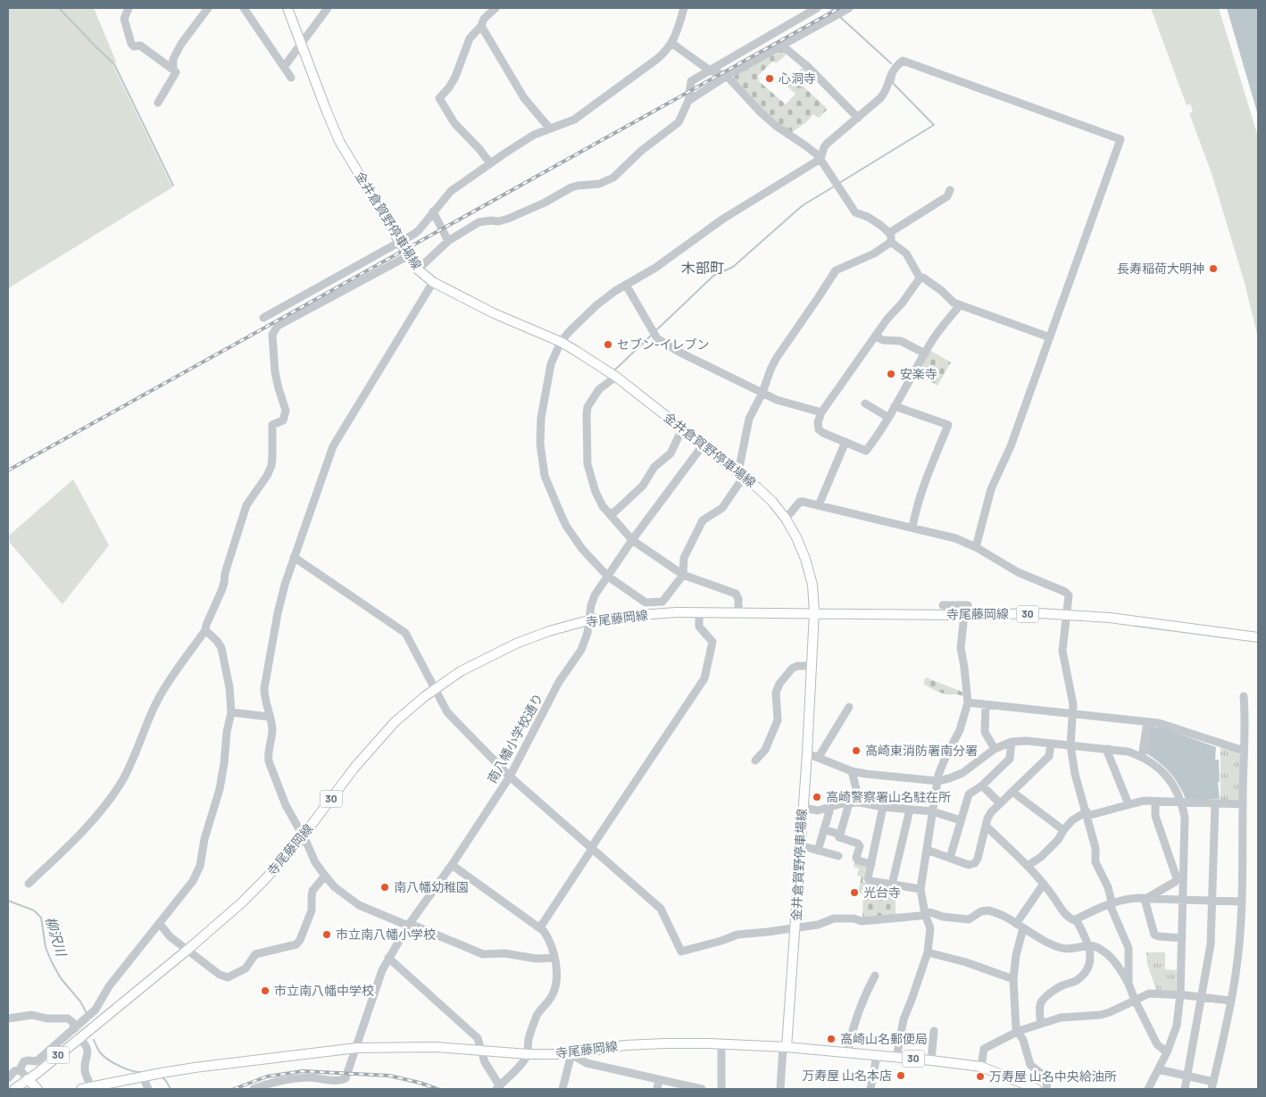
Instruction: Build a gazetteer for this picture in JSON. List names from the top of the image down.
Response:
{
  "streets": {
    "main road": ["金井倉賀野停車場線", "寺尾藤岡線", "30"],
    "street": ["南八幡小学校通り"]
  },
  "crossings": [
    ["金井倉賀野停車場線", "寺尾藤岡線"],
    ["金井倉賀野停車場線", "南八幡小学校通り"],
    ["寺尾藤岡線", "南八幡小学校通り"]
  ],
  "districts": ["木部町"],
  "water": ["柳沢川"],
  "places": [
    "心洞寺",
    "長寿稲荷大明神",
    "セブン-イレブン",
    "安楽寺",
    "高崎東消防署南分署",
    "高崎警察署山名駐在所",
    "南八幡幼稚園",
    "光台寺",
    "市立南八幡小学校",
    "市立南八幡中学校",
    "高崎山名郵便局",
    "万寿屋 山名本店",
    "万寿屋 山名中央給油所"
  ]
}
